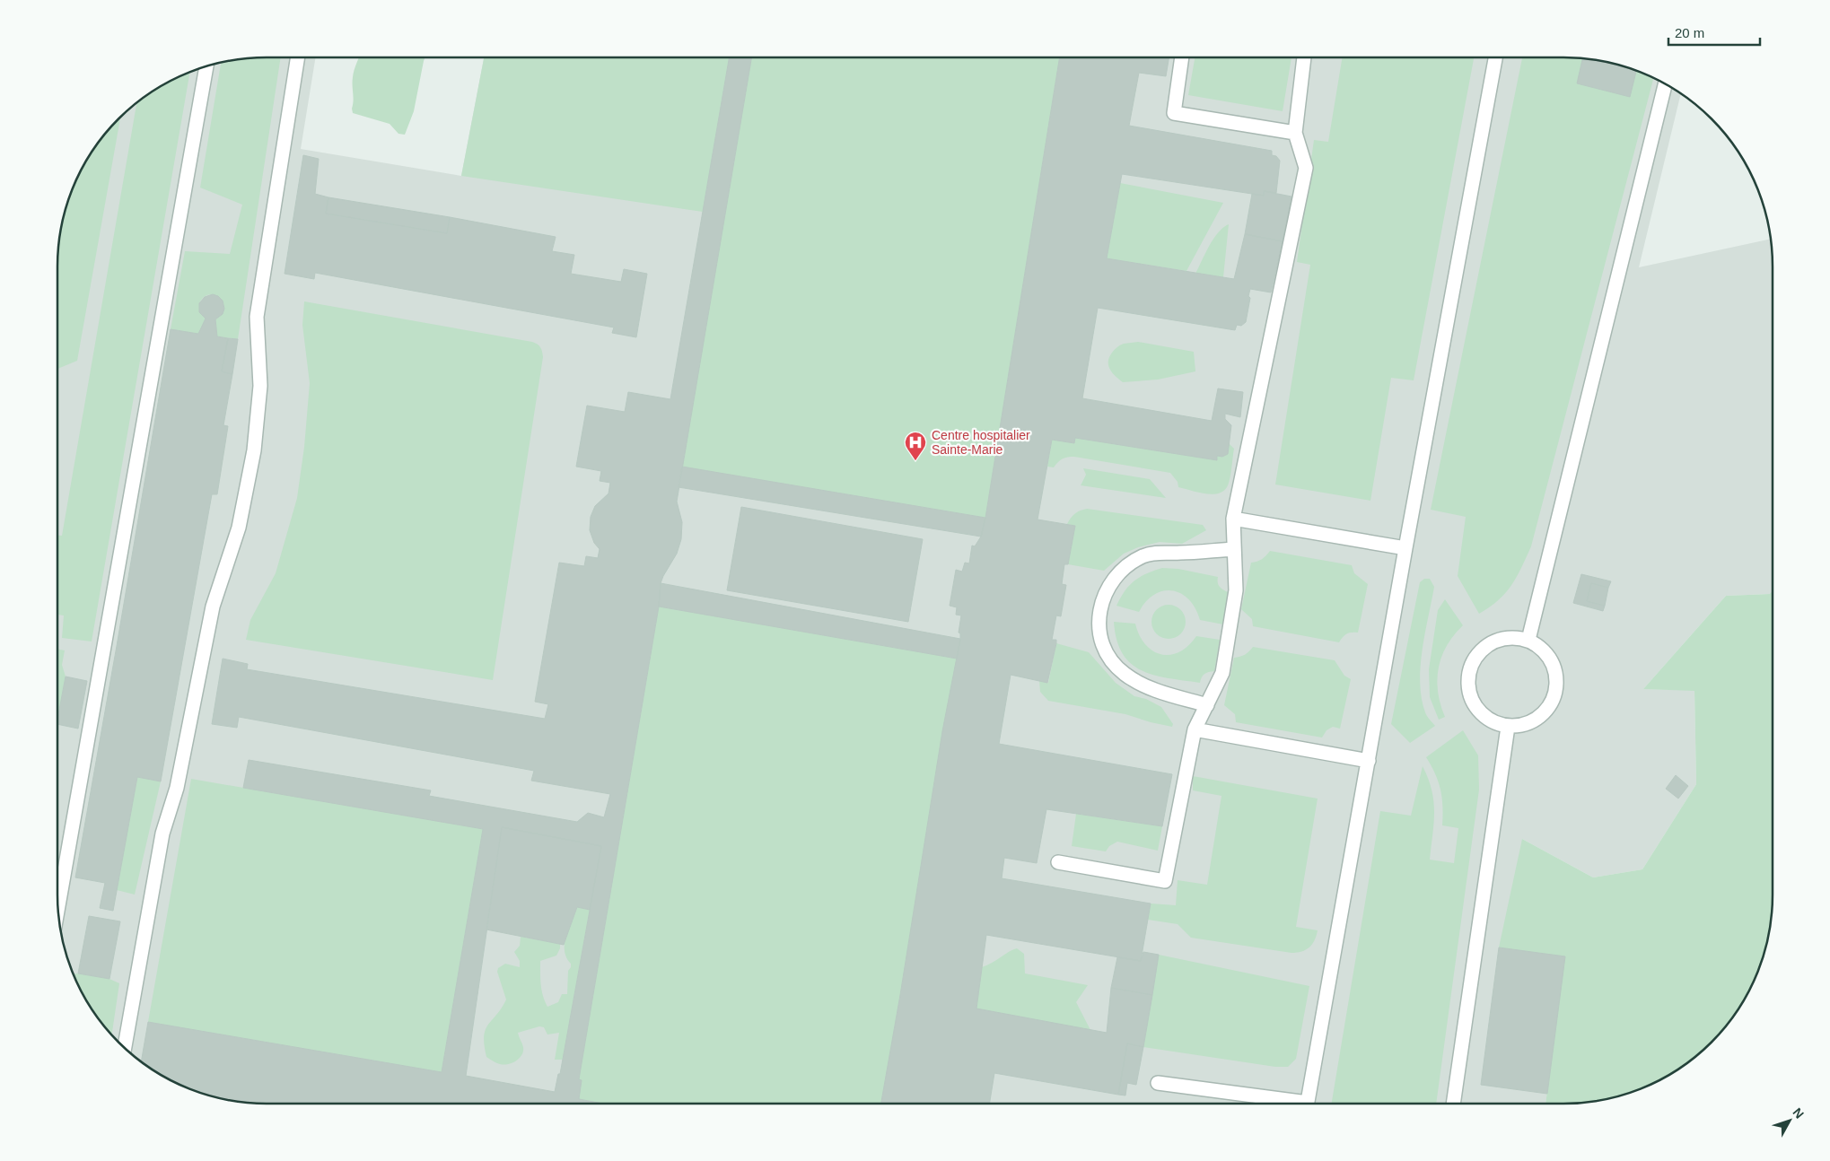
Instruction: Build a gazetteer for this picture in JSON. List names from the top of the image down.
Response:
{
  "places": {
    "hospital": ["Centre hospitalier Sainte-Marie"]
  },
  "scale_bar": "20 m",
  "north": "top right"
}
